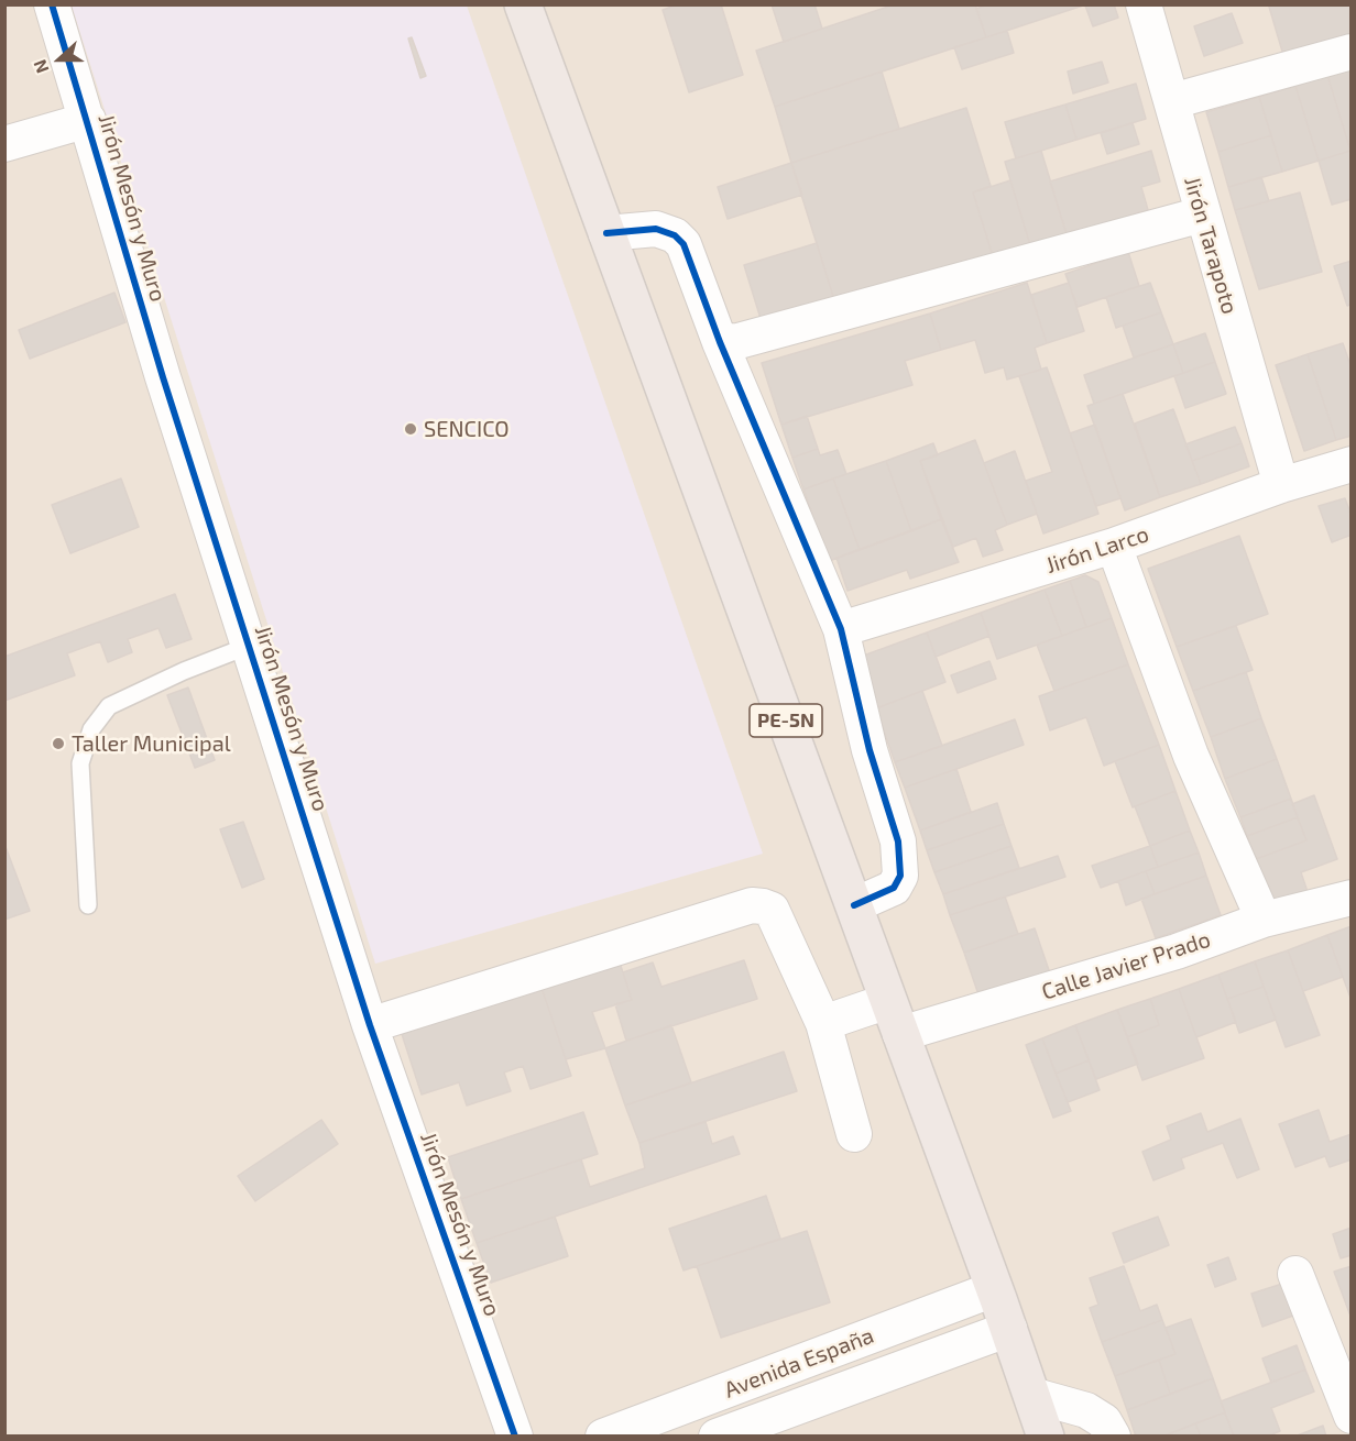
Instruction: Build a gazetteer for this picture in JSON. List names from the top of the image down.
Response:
{
  "streets": {
    "highway": ["PE-5N"],
    "street": [
      "Jirón Mesón y Muro",
      "Jirón Tarapoto",
      "Jirón Larco",
      "Calle Javier Prado",
      "Avenida España"
    ]
  },
  "crossings": [
    ["Jirón Tarapoto", "Jirón Larco"],
    ["PE-5N", "Calle Javier Prado"],
    ["PE-5N", "Avenida España"]
  ],
  "places": ["SENCICO", "Taller Municipal"],
  "north": "left"
}
